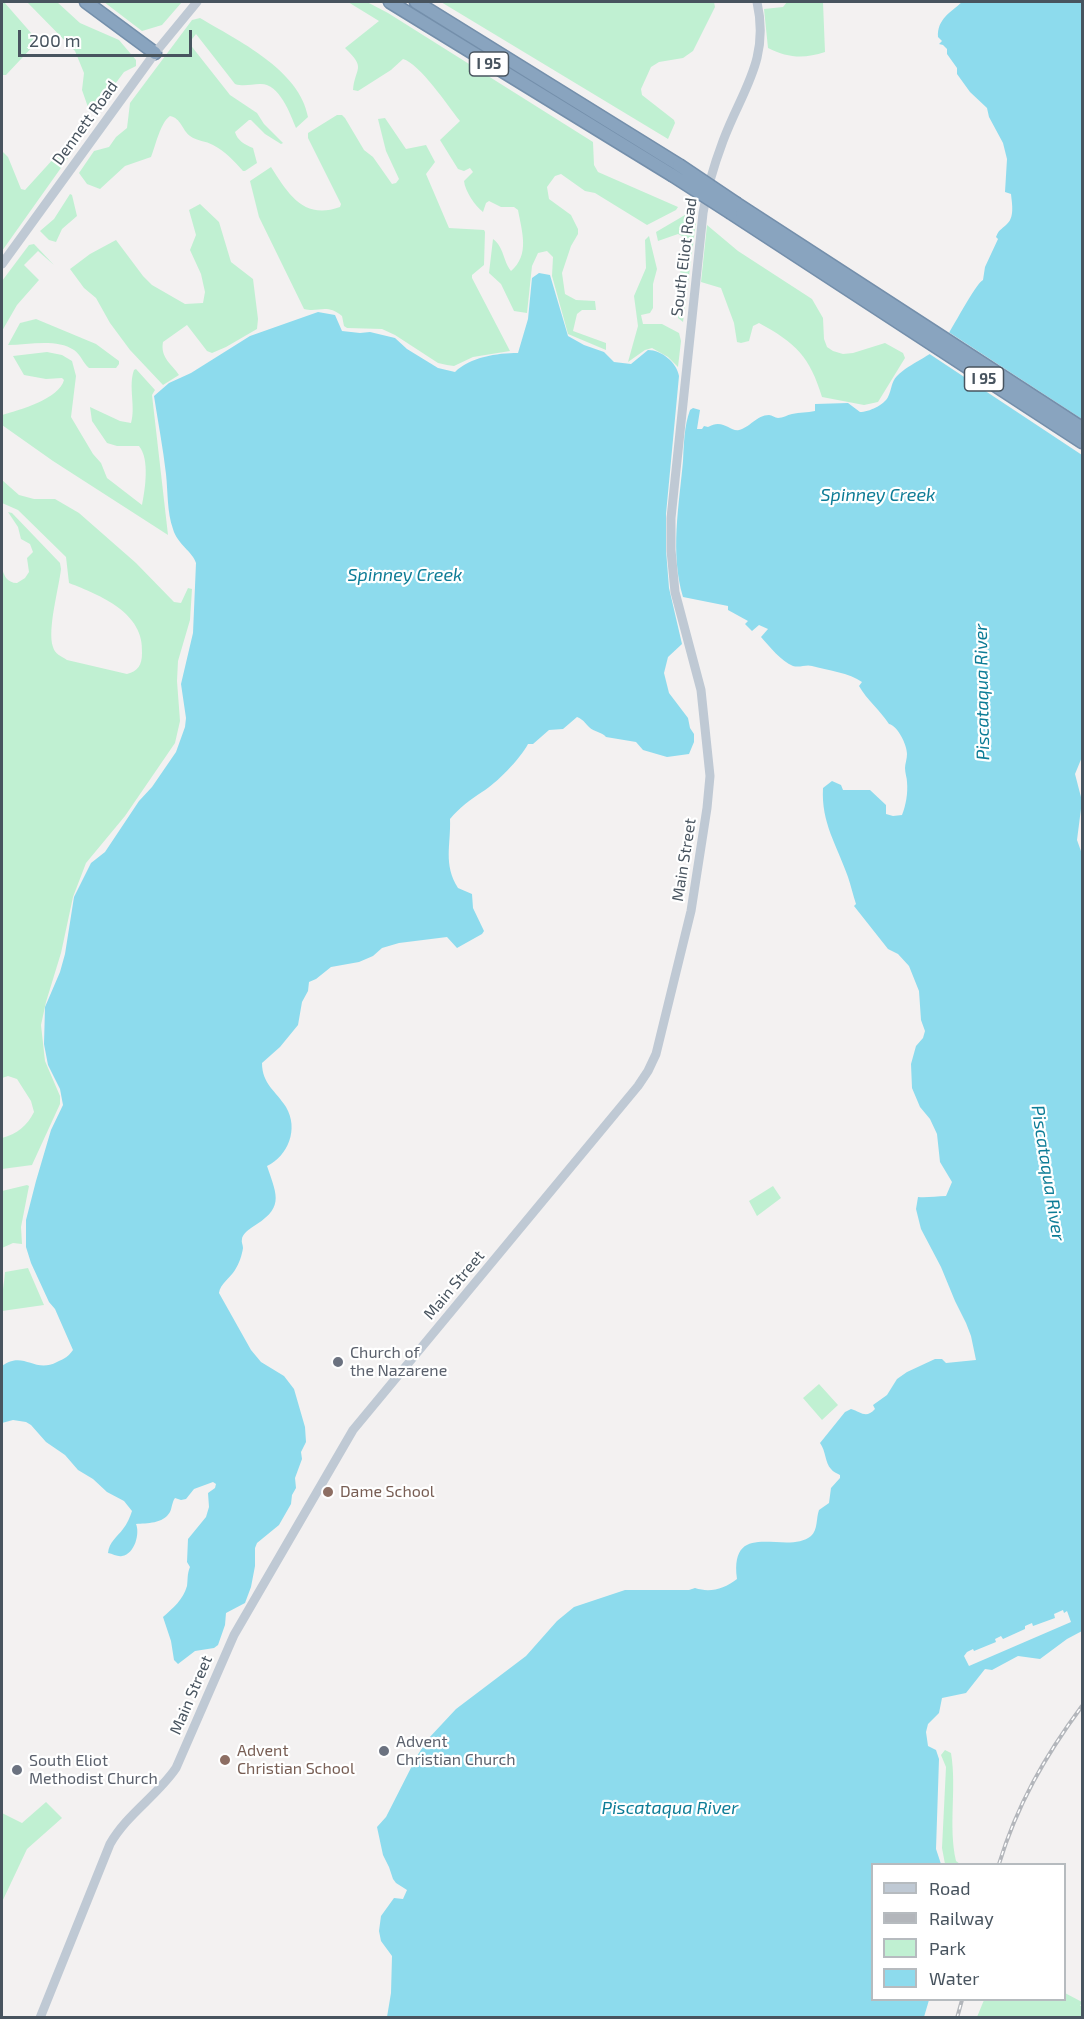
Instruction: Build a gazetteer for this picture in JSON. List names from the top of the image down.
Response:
{
  "streets": {
    "highway": ["I 95"],
    "main road": ["Dennett Road", "South Eliot Road", "Main Street"]
  },
  "crossings": [
    ["South Eliot Road", "Main Street"]
  ],
  "water": ["Spinney Creek", "Piscataqua River"],
  "places": [
    "Church of the Nazarene",
    "Dame School",
    "Advent Christian Church",
    "Advent Christian School",
    "South Eliot Methodist Church"
  ],
  "legend": [
    "Road",
    "Railway",
    "Park",
    "Water"
  ],
  "scale_bar": "200 m"
}
